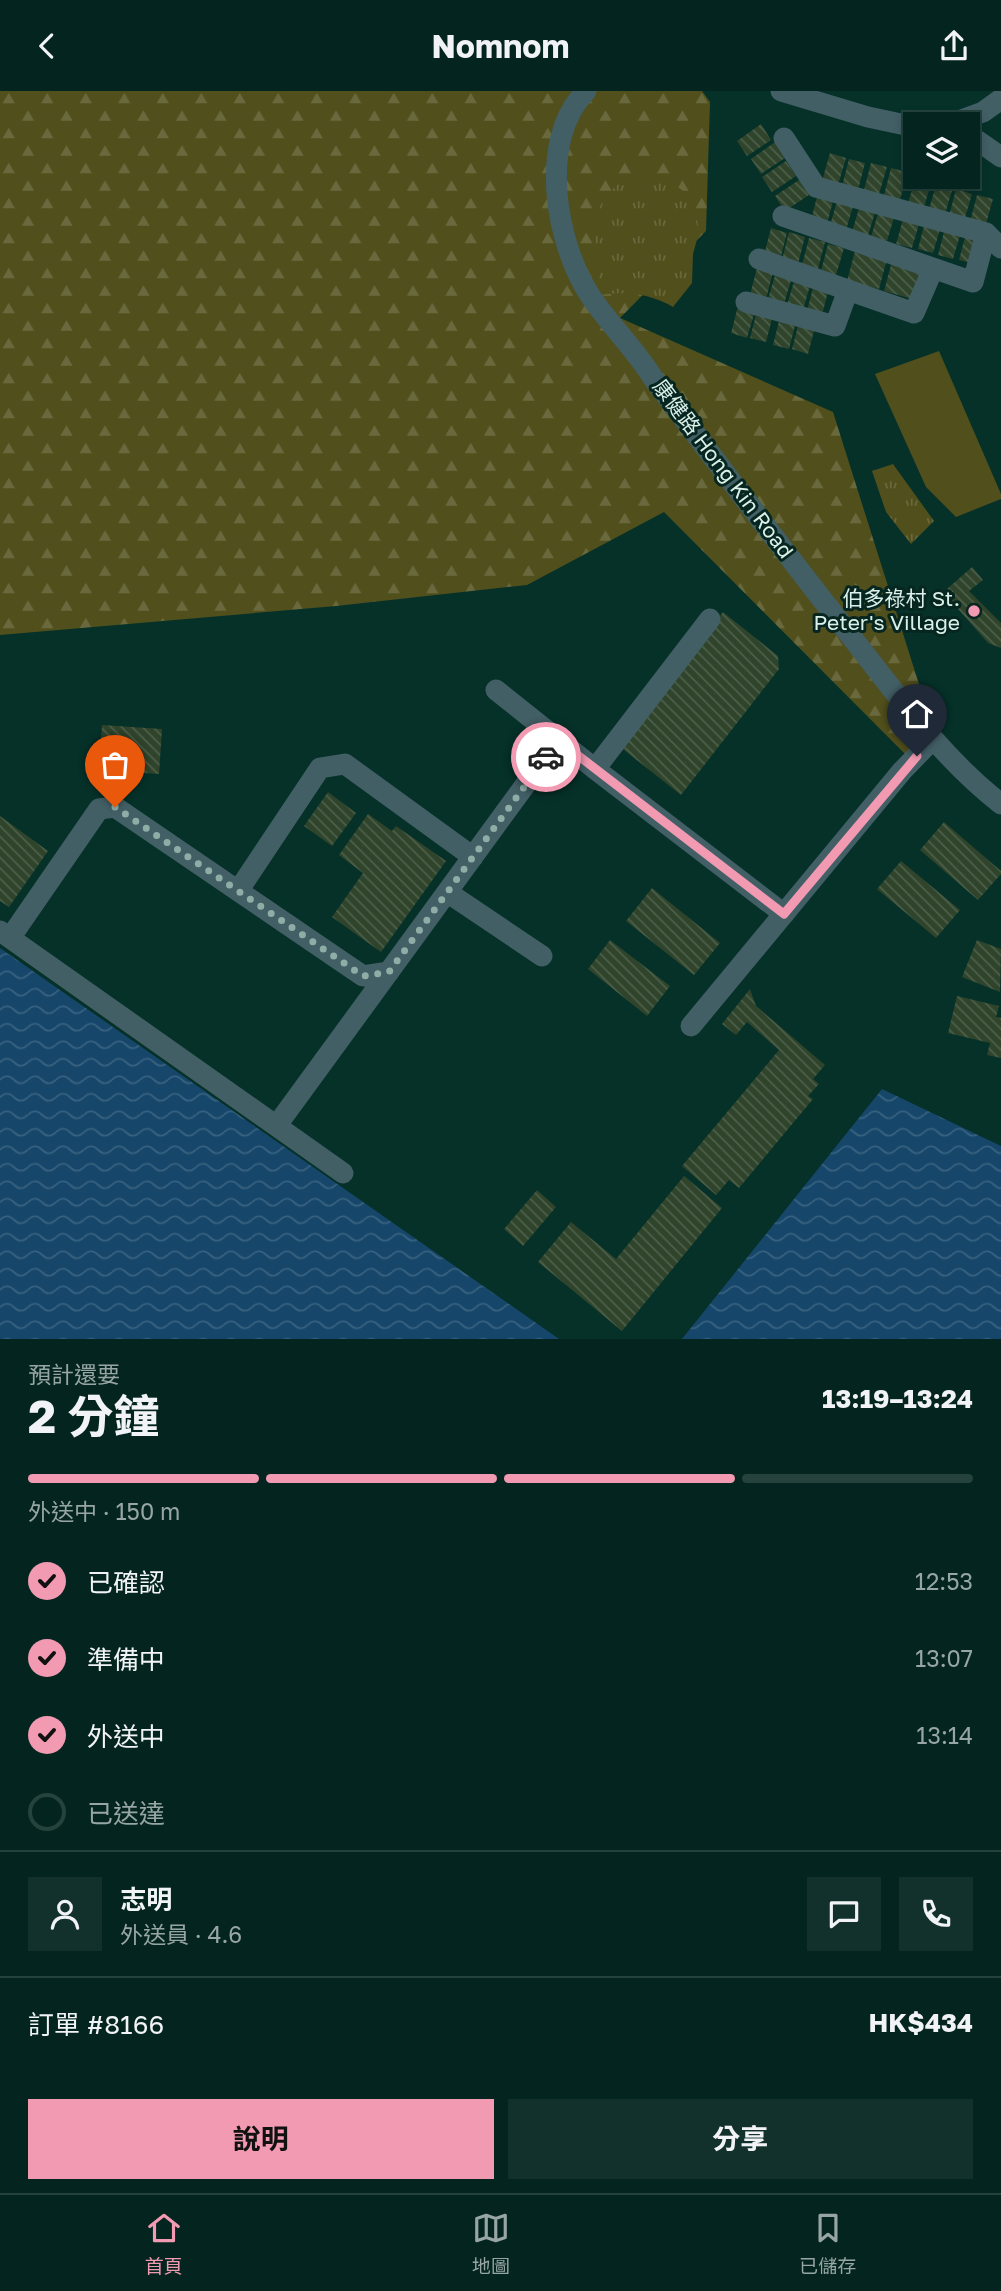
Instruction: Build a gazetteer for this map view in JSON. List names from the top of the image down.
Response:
{
  "streets": {
    "street": ["康健路 Hong Kin Road"]
  },
  "places": ["伯多祿村 St. Peter's Village"],
  "page": {
    "header": "Nomnom",
    "heading": ["2 分鐘", "預計還要", "13:19–13:24"],
    "panel": [
      "志明",
      "外送員 · 4.6",
      "訂單 #8166",
      "HK$434"
    ],
    "bar": "外送中 · 150 m",
    "list": [
      ["已確認", "12:53"],
      ["準備中", "13:07"],
      ["外送中", "13:14"],
      "已送達"
    ],
    "buttons": ["說明", "分享"],
    "tabs": ["首頁", "地圖", "已儲存"]
  }
}
